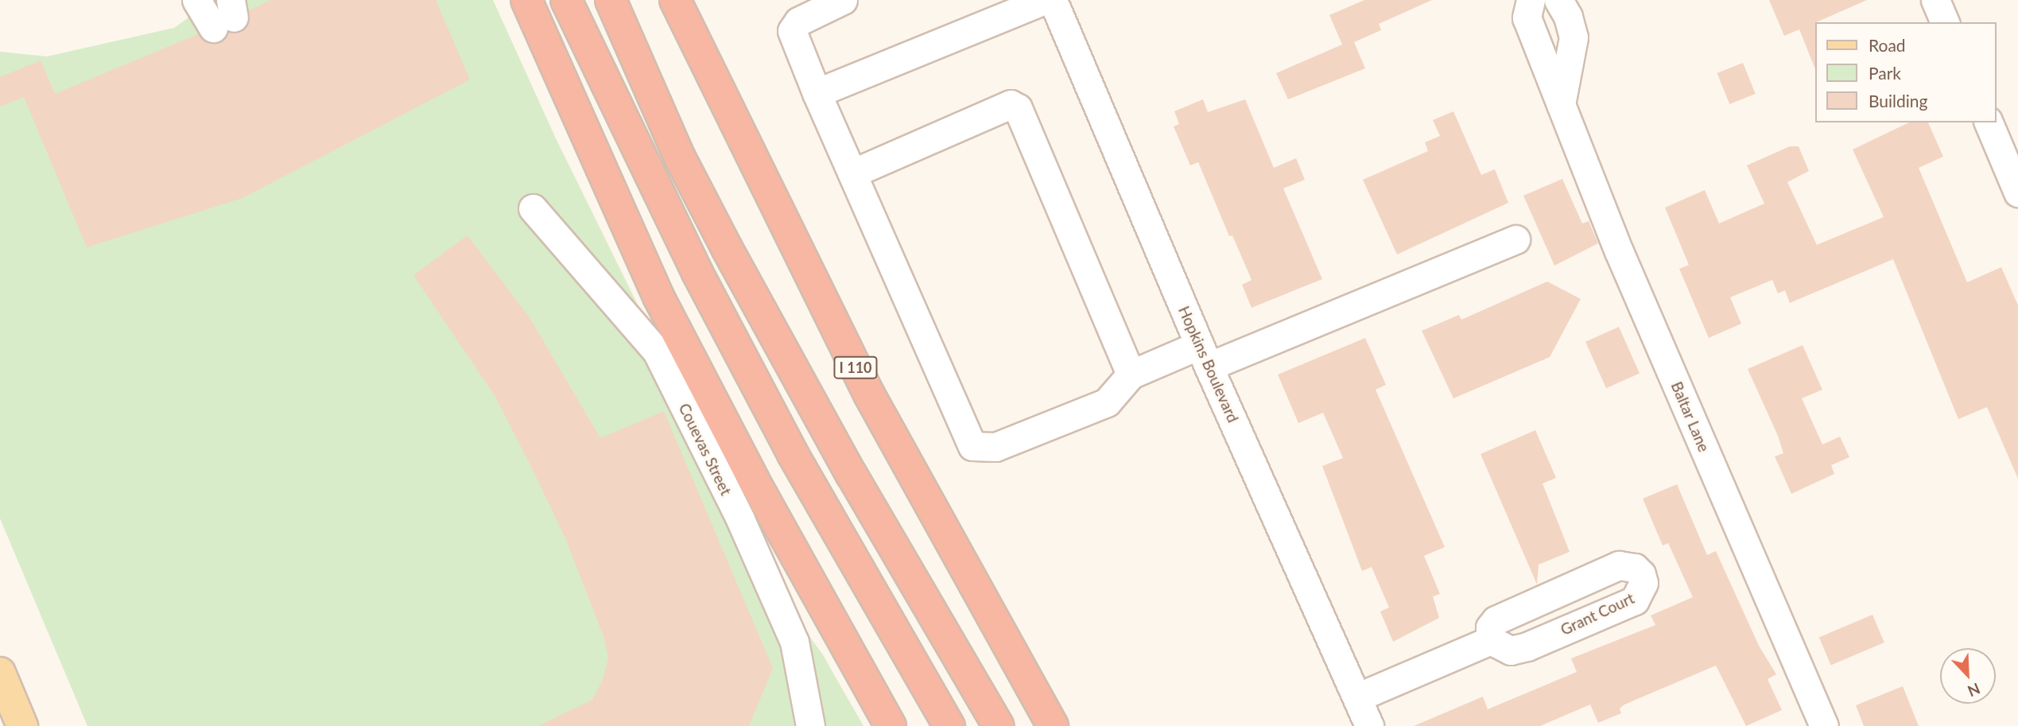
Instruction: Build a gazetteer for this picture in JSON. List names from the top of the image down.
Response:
{
  "streets": {
    "highway": ["I 110"],
    "street": [
      "Hopkins Boulevard",
      "Baltar Lane",
      "Couevas Street",
      "Grant Court"
    ]
  },
  "legend": ["Road", "Park", "Building"],
  "north": "bottom right"
}
